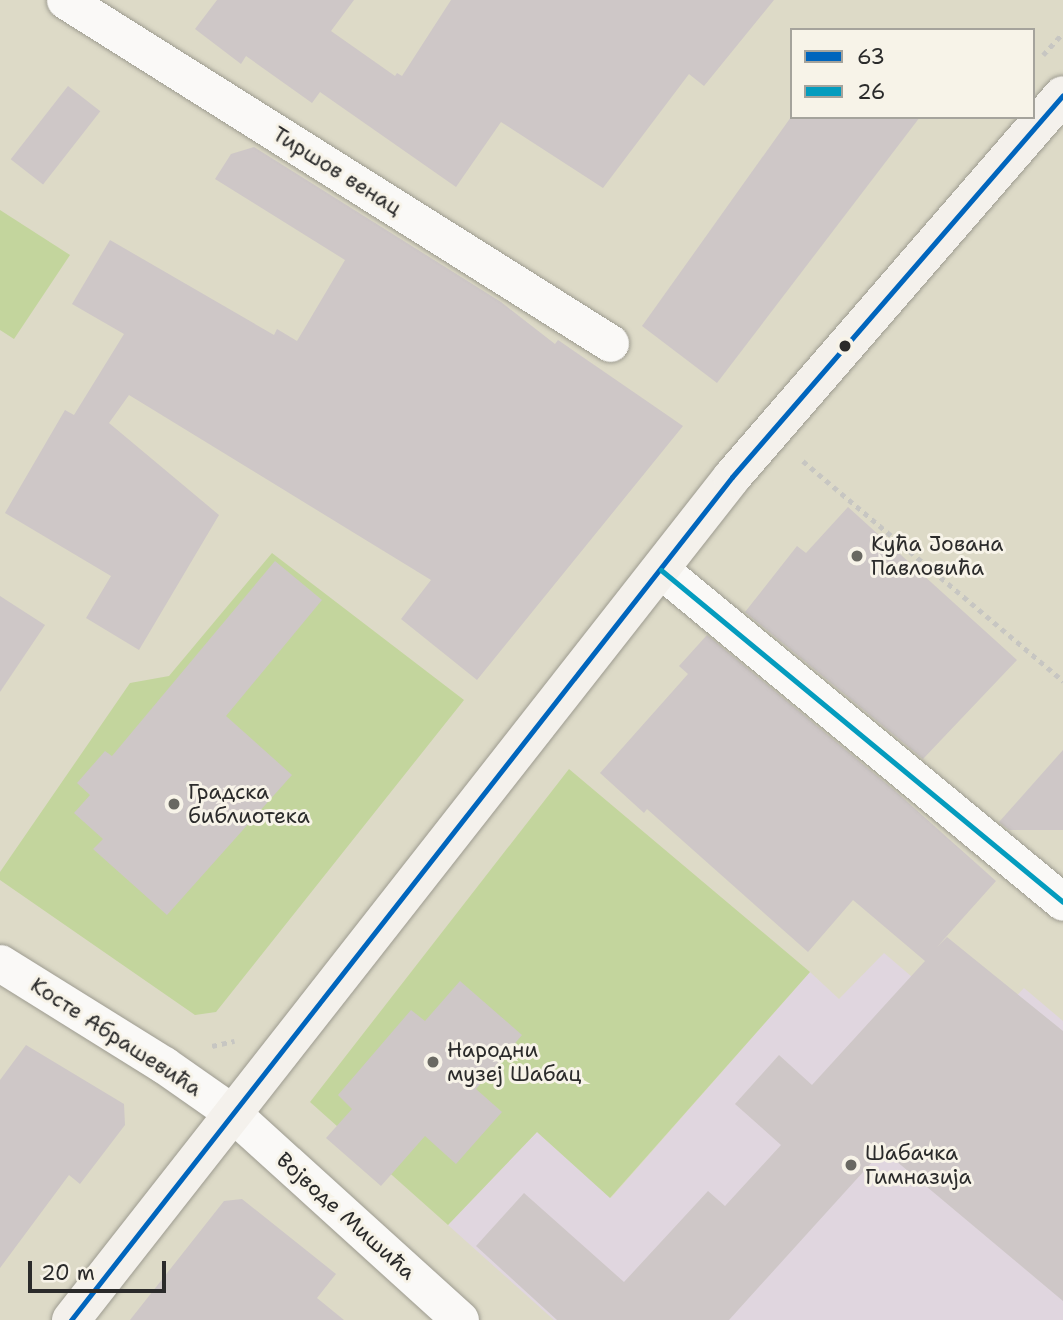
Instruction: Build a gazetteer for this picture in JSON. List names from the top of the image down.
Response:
{
  "streets": {
    "street": ["Тиршов венац", "Косте Абрашевића", "Војводе Мишића"]
  },
  "crossings": [
    ["Косте Абрашевића", "Војводе Мишића"]
  ],
  "places": [
    "Кућа Јована Павловића",
    "Градска библиотека",
    "Народни музеј Шабац",
    "Шабачка Гимназија"
  ],
  "lines": ["transit line 63", "transit line 26"],
  "legend": ["63", "26"],
  "scale_bar": "20 m"
}
